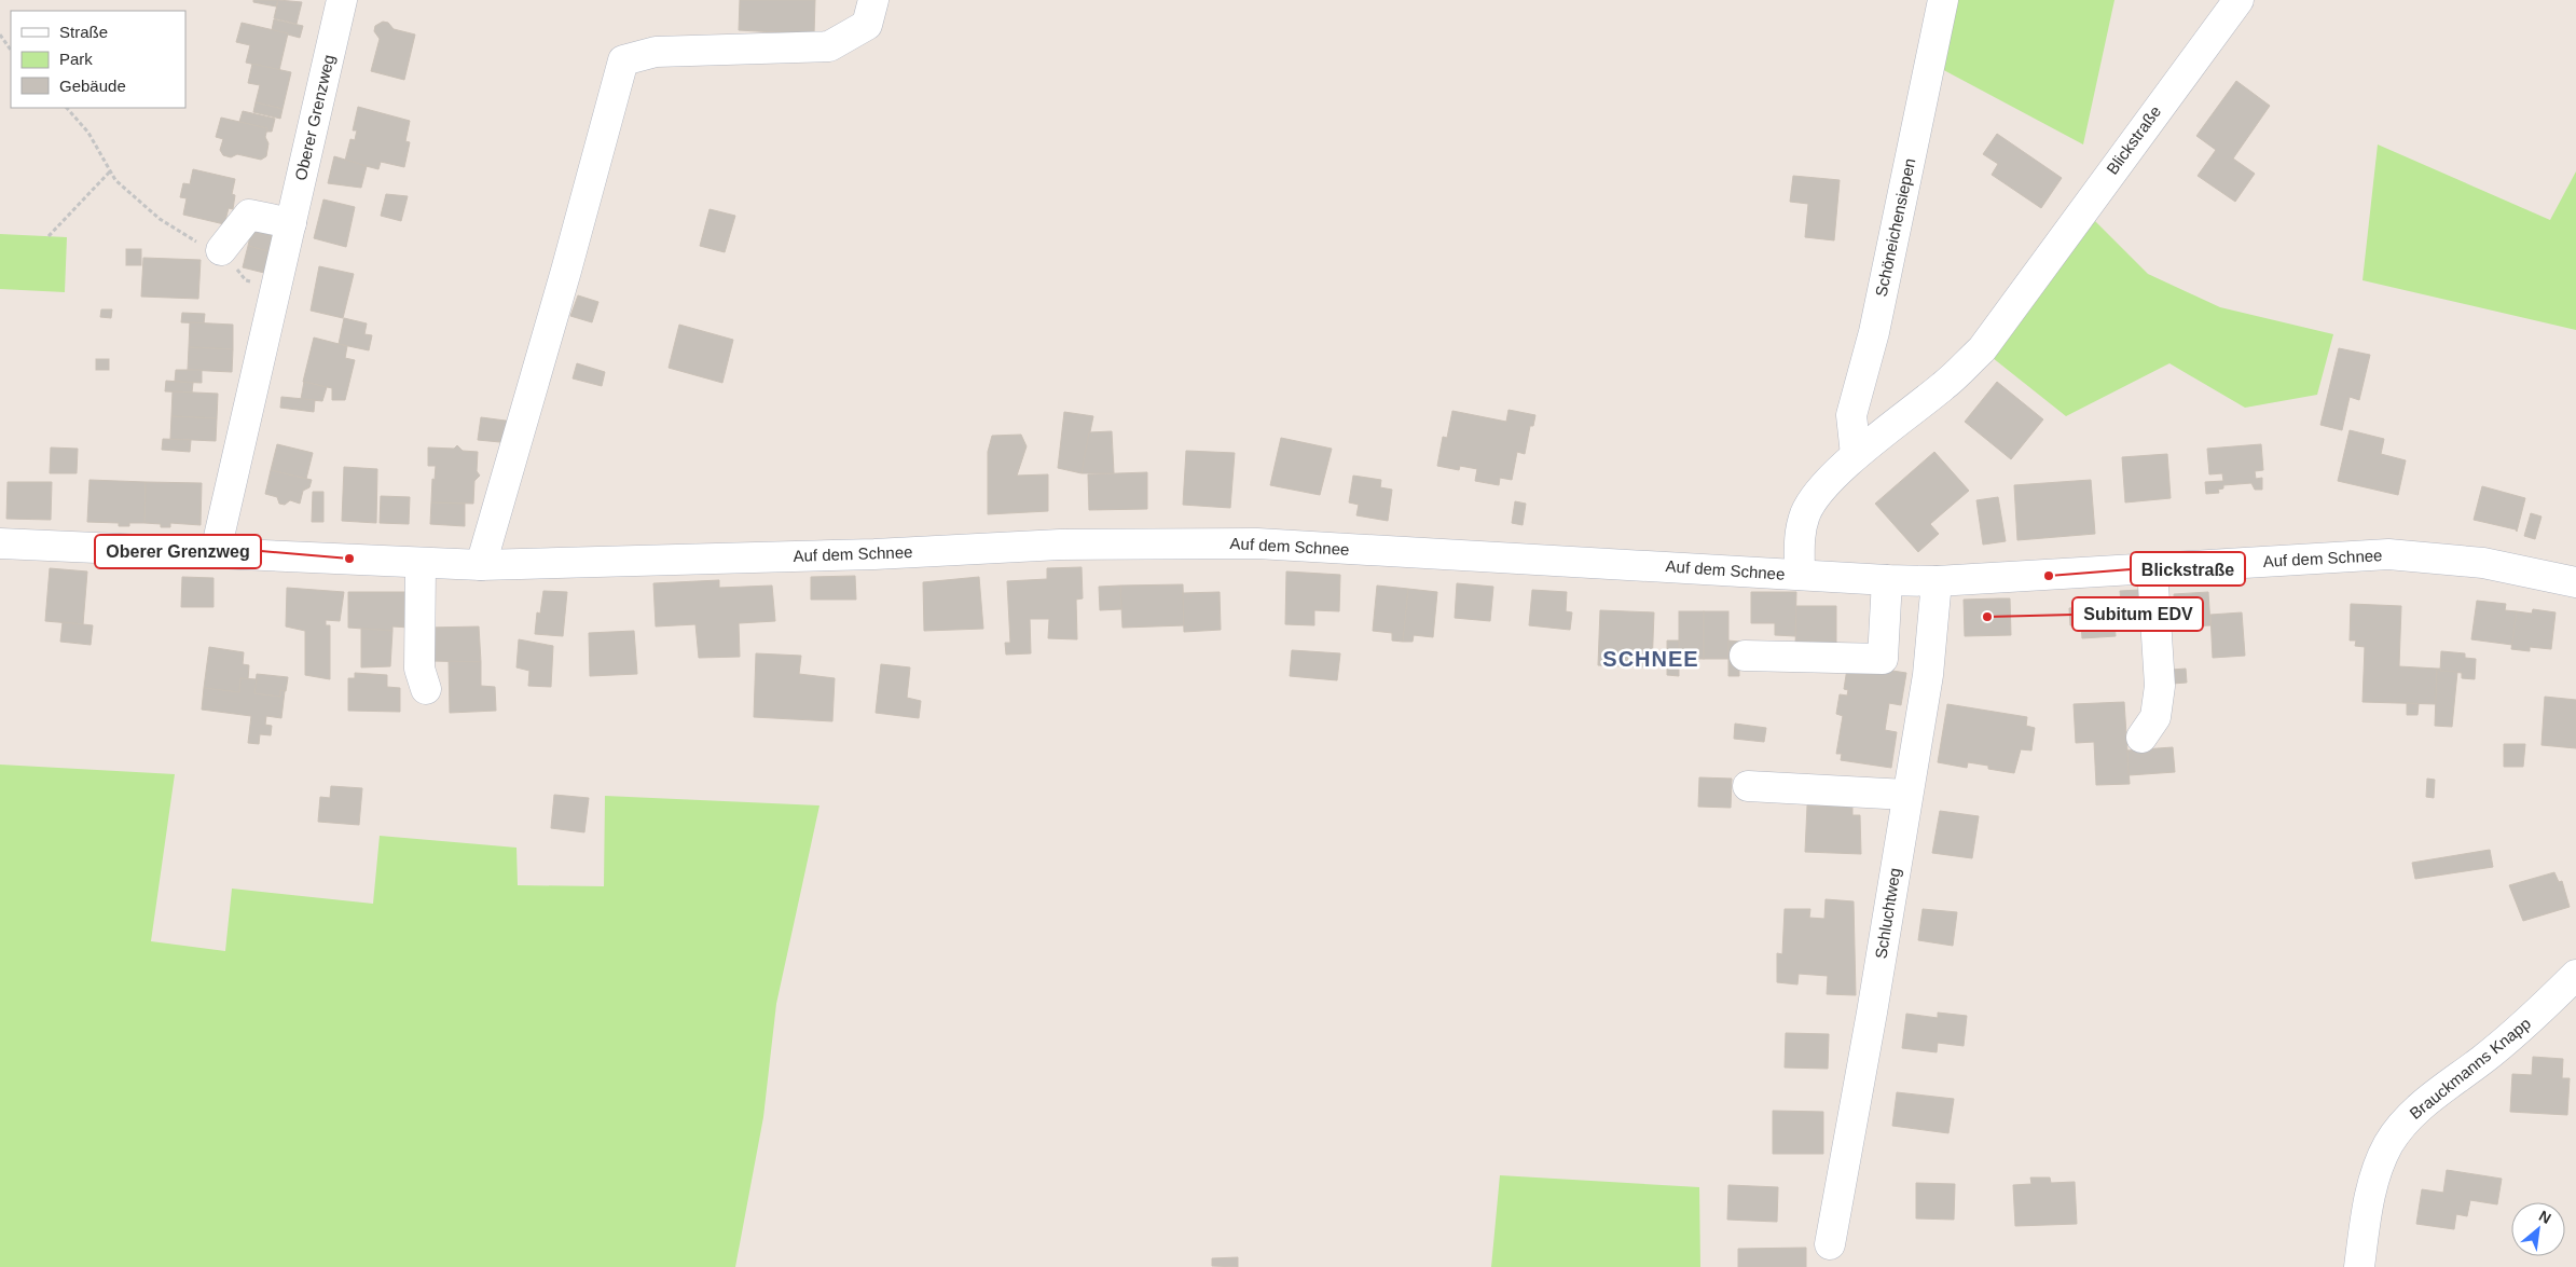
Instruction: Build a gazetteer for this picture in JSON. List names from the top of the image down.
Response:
{
  "streets": {
    "street": [
      "Oberer Grenzweg",
      "Blickstraße",
      "Schöneichensiepen",
      "Auf dem Schnee",
      "Schluchtweg",
      "Brauckmanns Knapp"
    ]
  },
  "crossings": [
    ["Oberer Grenzweg", "Auf dem Schnee"],
    ["Blickstraße", "Schöneichensiepen"],
    ["Blickstraße", "Auf dem Schnee"],
    ["Auf dem Schnee", "Schluchtweg"]
  ],
  "districts": ["SCHNEE"],
  "places": ["Oberer Grenzweg", "Blickstraße", "Subitum EDV"],
  "legend": ["Straße", "Park", "Gebäude"],
  "north": "top right"
}
